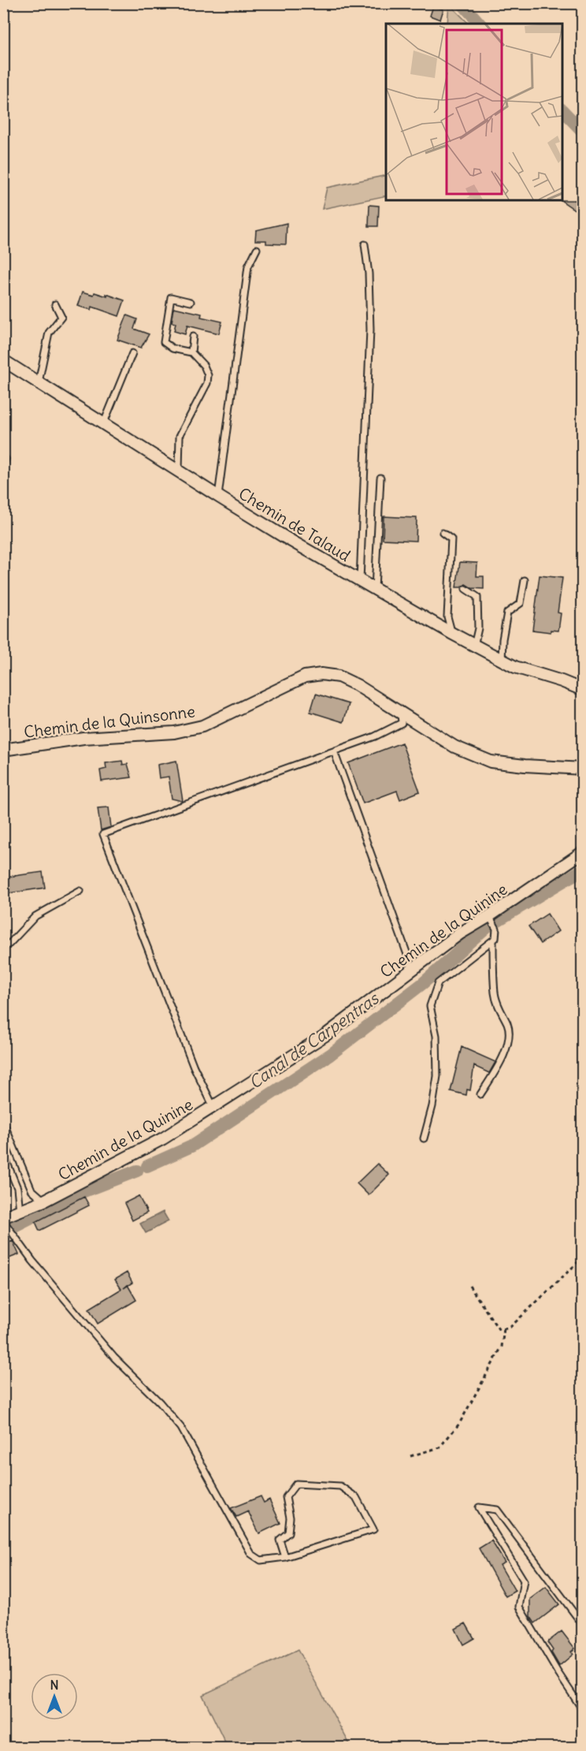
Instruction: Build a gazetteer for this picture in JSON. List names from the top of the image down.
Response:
{
  "streets": {
    "street": ["Chemin de Talaud", "Chemin de la Quinsonne", "Chemin de la Quinine"]
  },
  "water": ["Canal de Carpentras"],
  "north": "top"
}
